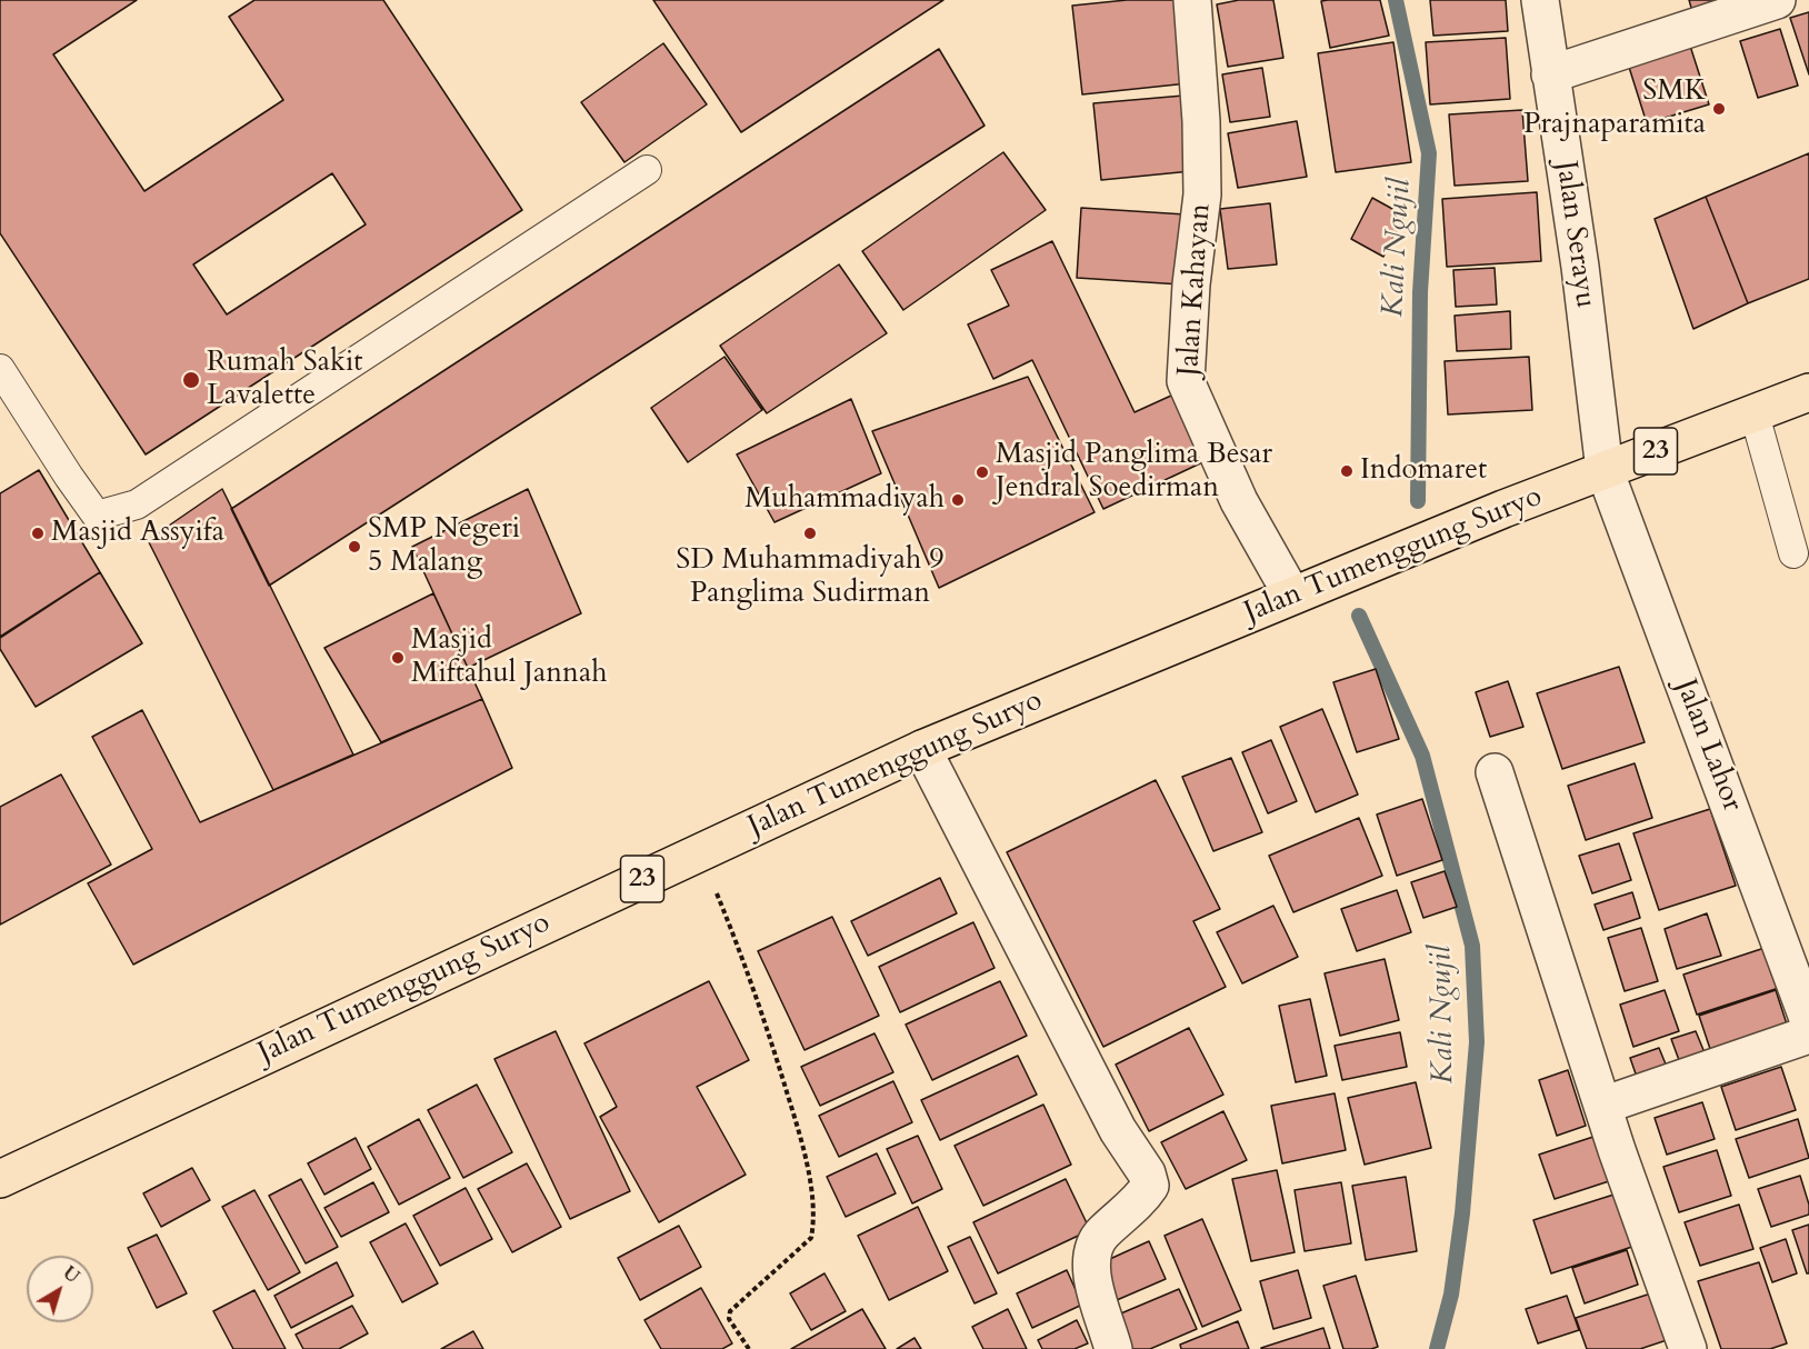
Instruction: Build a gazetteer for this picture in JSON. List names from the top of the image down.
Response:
{
  "streets": {
    "highway": ["23", "Jalan Tumenggung Suryo"],
    "street": ["Jalan Serayu", "Jalan Kahayan", "Jalan Lahor"]
  },
  "crossings": [
    ["Jalan Serayu", "Jalan Tumenggung Suryo"],
    ["Jalan Serayu", "Jalan Lahor"],
    ["Jalan Kahayan", "Jalan Tumenggung Suryo"],
    ["Jalan Tumenggung Suryo", "Jalan Lahor"]
  ],
  "water": ["Kali Ngujil"],
  "places": [
    "SMK Prajnaparamita",
    "Rumah Sakit Lavalette",
    "Indomaret",
    "Masjid Panglima Besar Jendral Soedirman",
    "Muhammadiyah",
    "Masjid Assyifa",
    "SD Muhammadiyah 9 Panglima Sudirman",
    "SMP Negeri 5 Malang",
    "Masjid Miftahul Jannah"
  ],
  "north": "top right"
}
